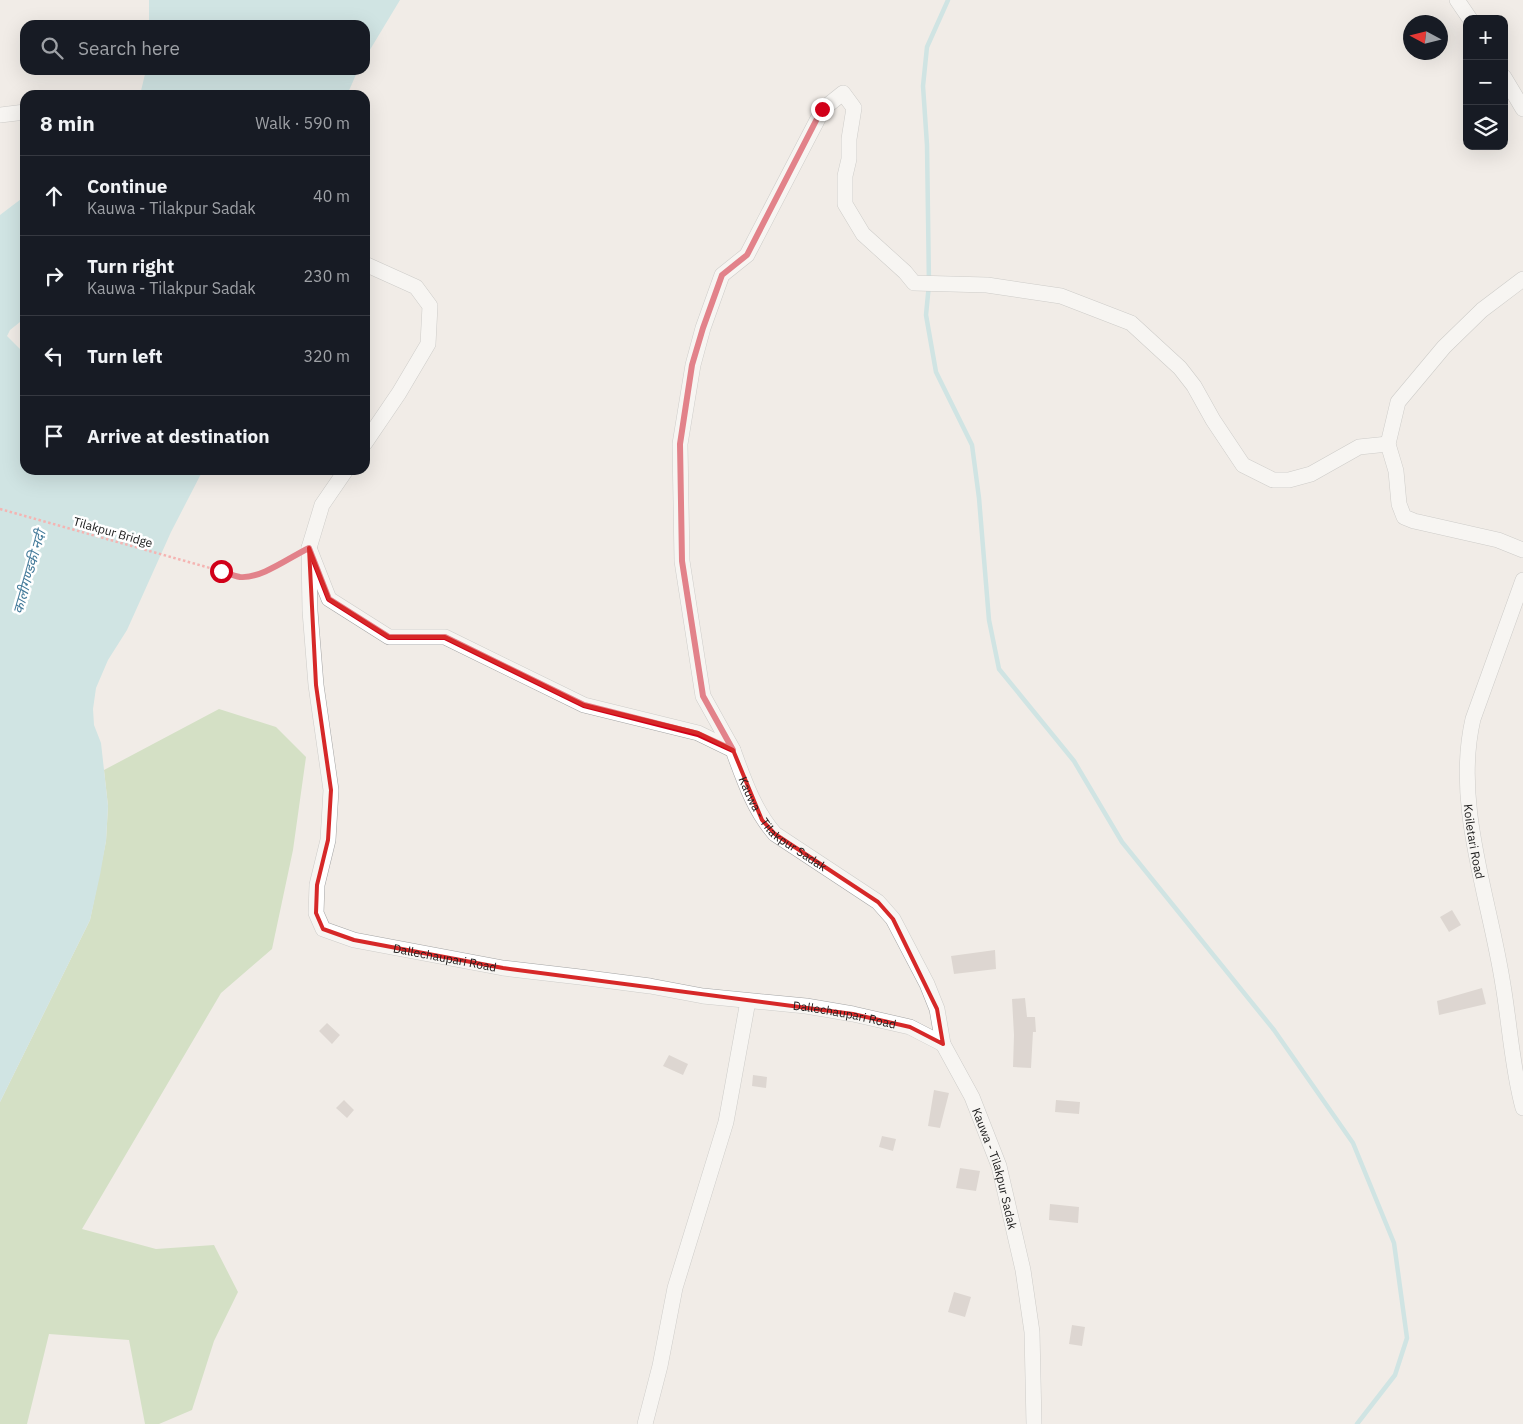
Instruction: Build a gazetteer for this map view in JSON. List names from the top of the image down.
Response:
{
  "streets": {
    "street": ["Kauwa - Tilakpur Sadak", "Koiletari Road", "Dallechaupari Road"],
    "path": ["Tilakpur Bridge"]
  },
  "crossings": [
    ["Tilakpur Bridge", "Dallechaupari Road"],
    ["Kauwa - Tilakpur Sadak", "Dallechaupari Road"]
  ],
  "water": ["कालीगण्डकी नदी"],
  "north": "left",
  "page": {
    "map_buttons": ["+", "−"],
    "search": "Search here",
    "heading": ["8 min", "Walk · 590 m"],
    "list": [
      ["Continue", "Kauwa - Tilakpur Sadak", "40 m"],
      ["Turn right", "Kauwa - Tilakpur Sadak", "230 m"],
      ["Turn left", "320 m"],
      "Arrive at destination"
    ]
  }
}
